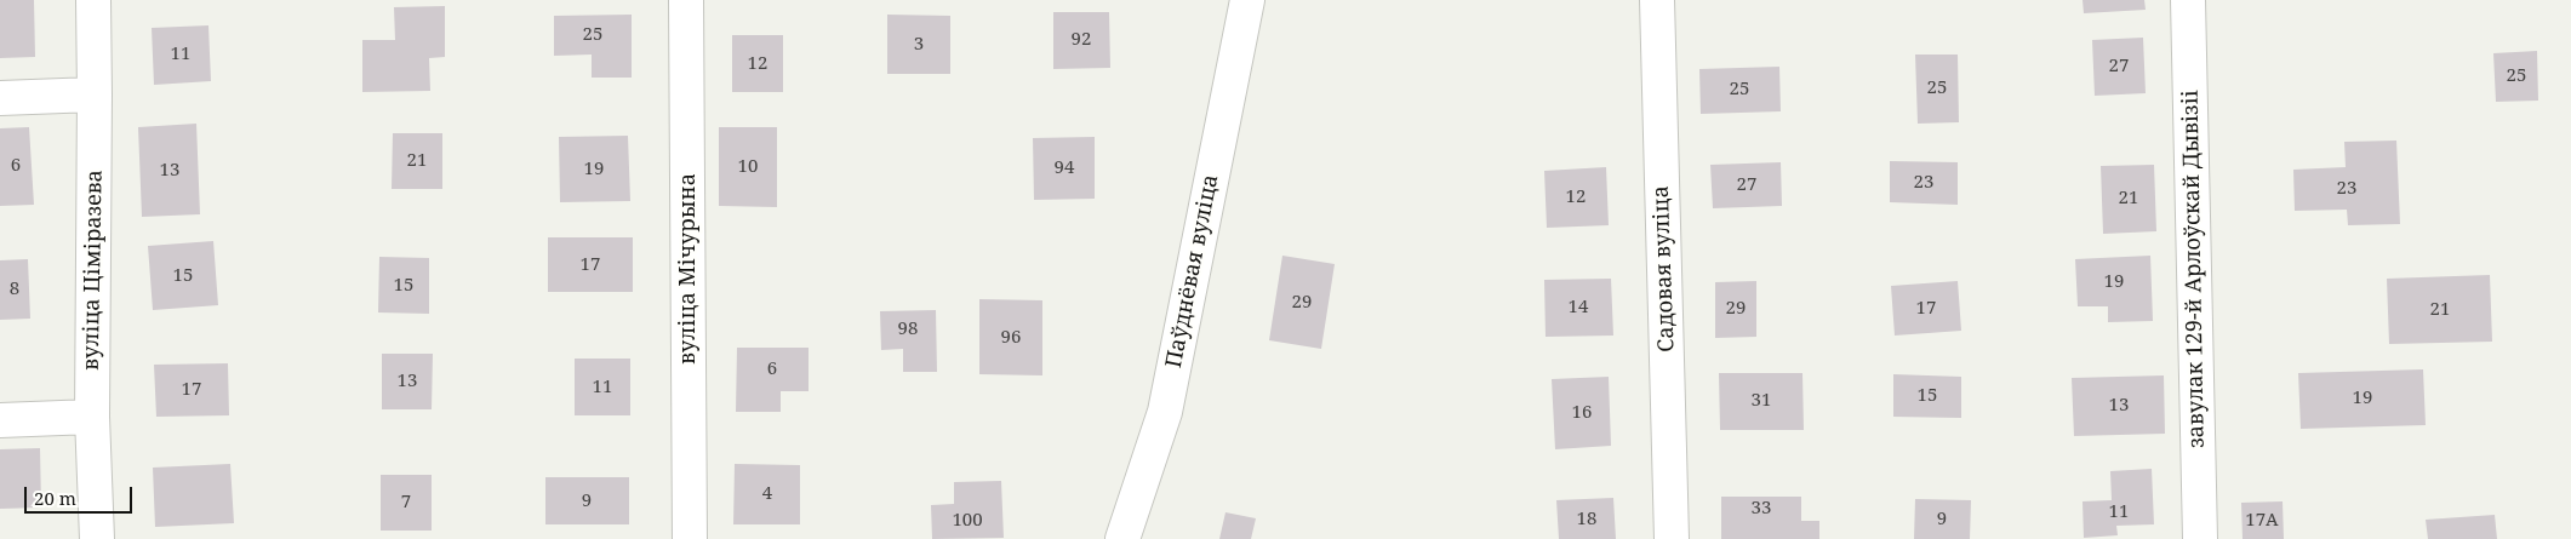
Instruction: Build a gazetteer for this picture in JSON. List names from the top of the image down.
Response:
{
  "streets": {
    "street": [
      "вуліца Мічурына",
      "Садовая вуліца",
      "завулак 129-й Арлоўскай Дывізіі",
      "вуліца Ціміразева",
      "Паўднёвая вуліца"
    ]
  },
  "house_numbers": [
    "25",
    "92",
    "3",
    "11",
    "12",
    "27",
    "25",
    "25",
    "25",
    "21",
    "6",
    "10",
    "94",
    "19",
    "13",
    "23",
    "27",
    "23",
    "12",
    "21",
    "17",
    "15",
    "19",
    "15",
    "8",
    "29",
    "14",
    "29",
    "17",
    "21",
    "98",
    "96",
    "6",
    "13",
    "11",
    "17",
    "15",
    "19",
    "31",
    "13",
    "16",
    "4",
    "9",
    "7",
    "33",
    "11",
    "18",
    "9",
    "100",
    "17А"
  ],
  "scale_bar": "20 m"
}
